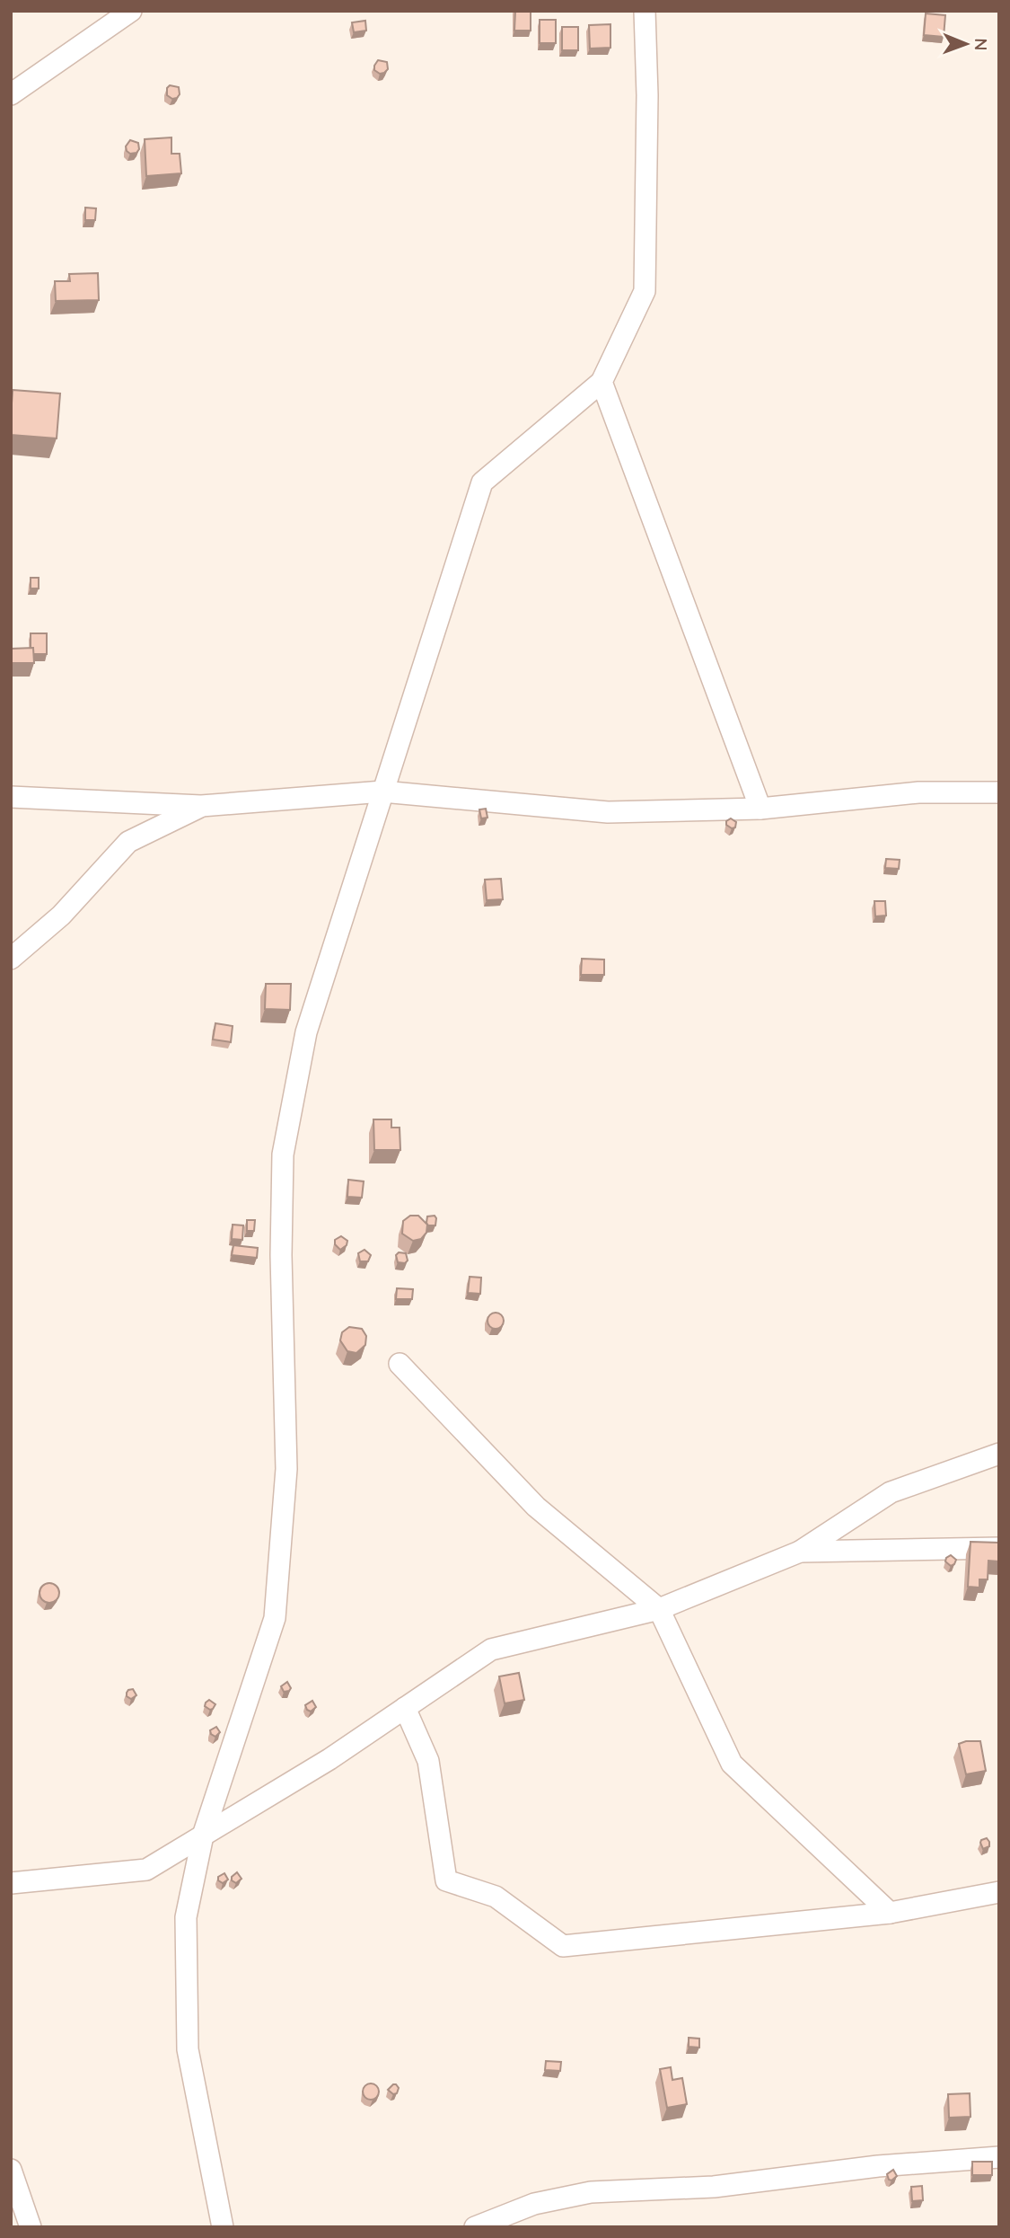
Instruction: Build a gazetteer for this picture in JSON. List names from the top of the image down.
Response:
{
  "north": "right"
}
